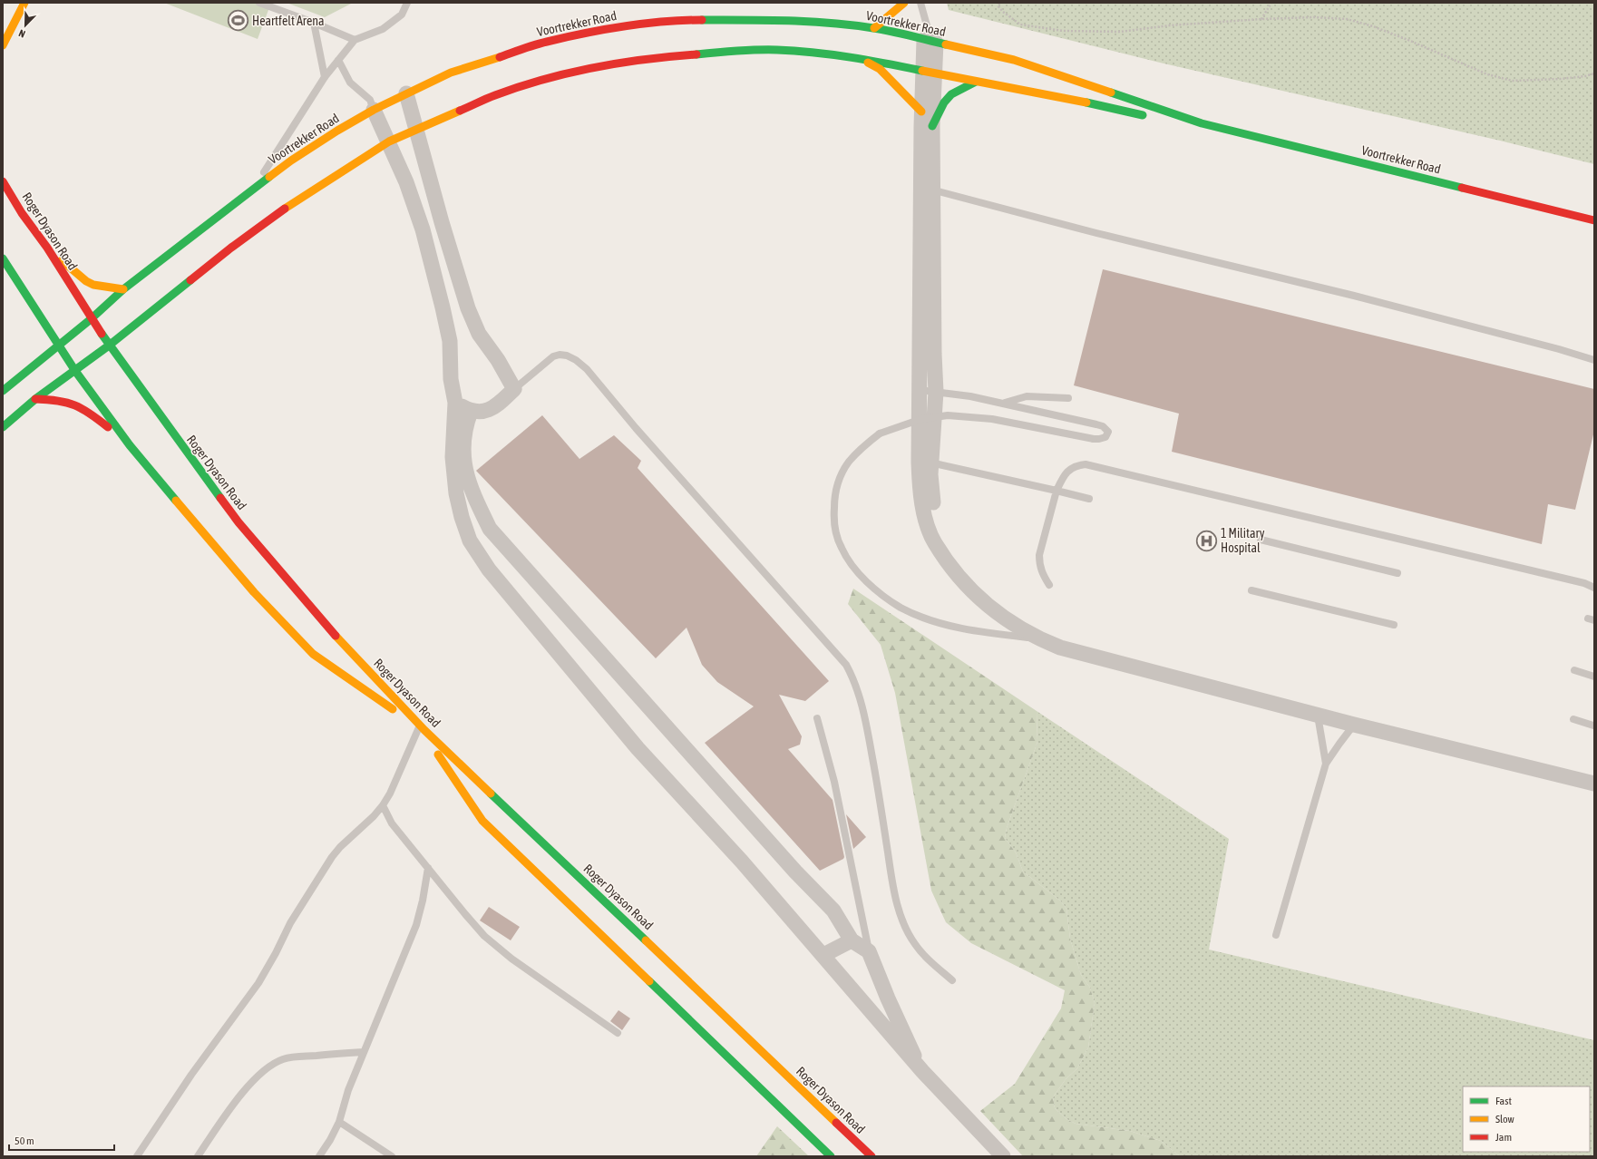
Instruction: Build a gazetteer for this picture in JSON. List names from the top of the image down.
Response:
{
  "streets": {
    "main road": ["Voortrekker Road", "Roger Dyason Road"]
  },
  "crossings": [
    ["Voortrekker Road", "Roger Dyason Road"]
  ],
  "places": {
    "sports": ["Heartfelt Arena"],
    "hospital": ["1 Military Hospital"]
  },
  "legend": ["Fast", "Slow", "Jam"],
  "scale_bar": "50 m",
  "north": "bottom left"
}
